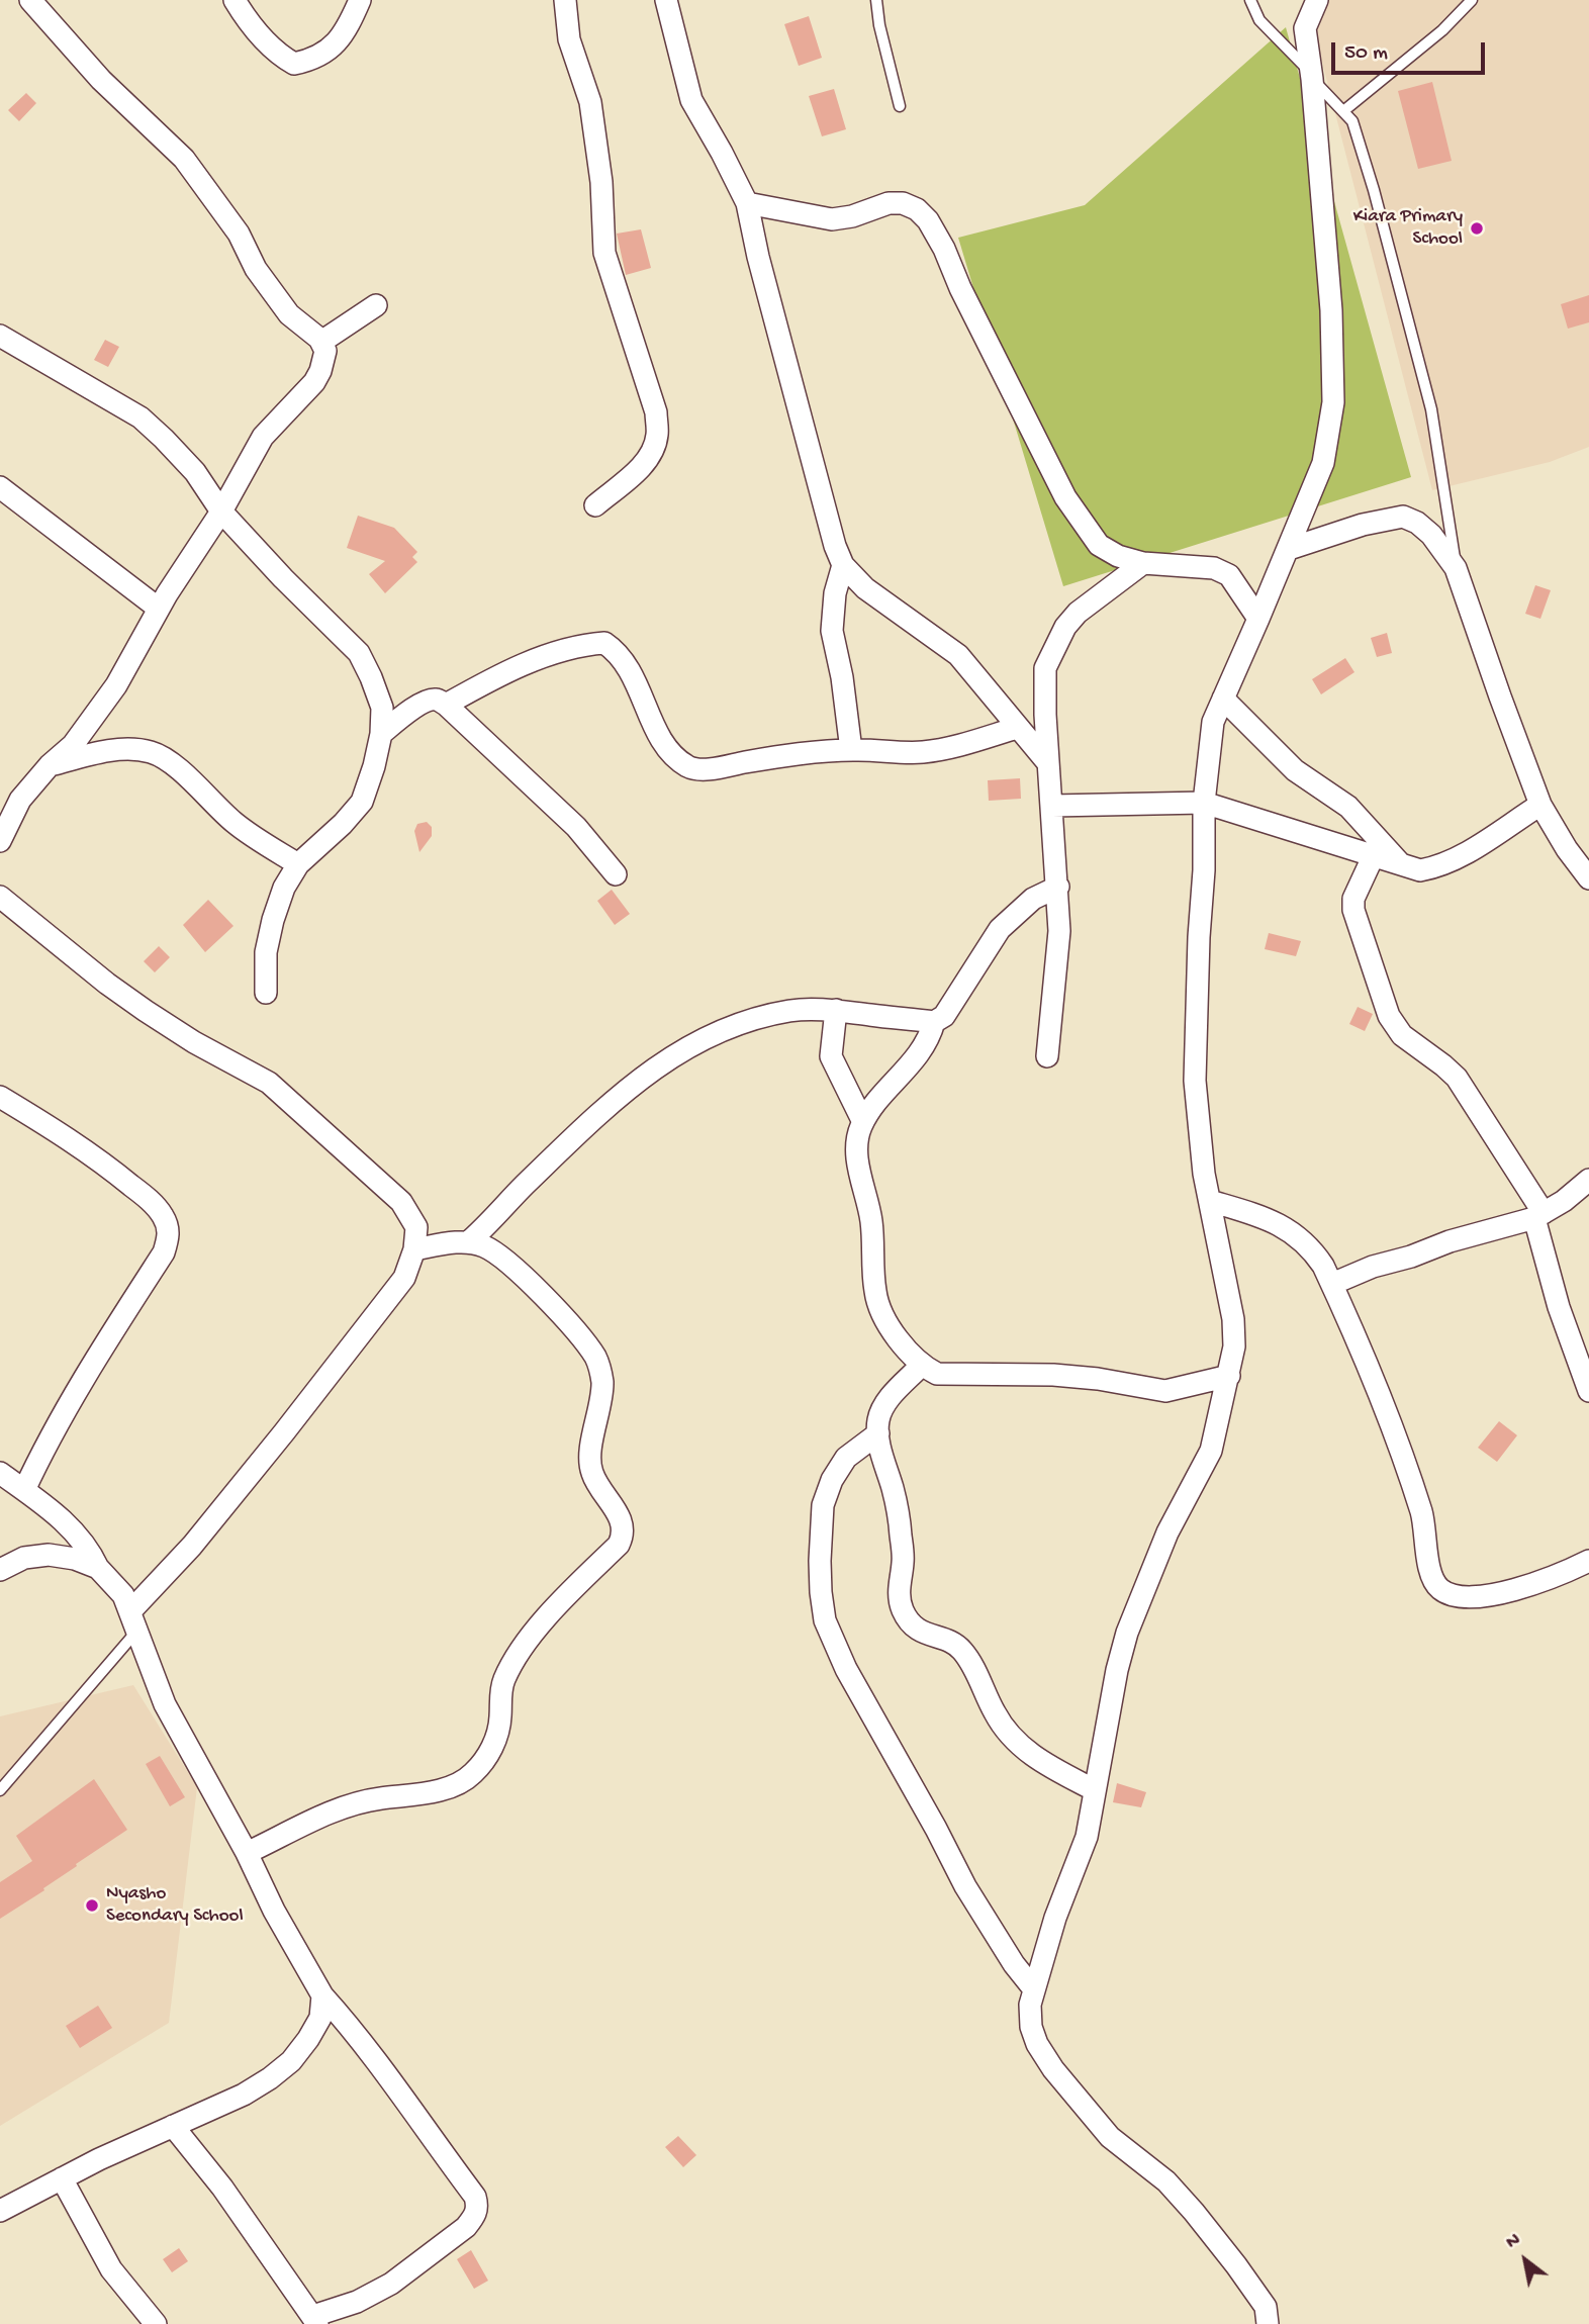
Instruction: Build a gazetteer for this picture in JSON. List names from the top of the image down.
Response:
{
  "places": ["Kiara Primary School", "Nyasho Secondary School"],
  "scale_bar": "50 m",
  "north": "top left"
}
